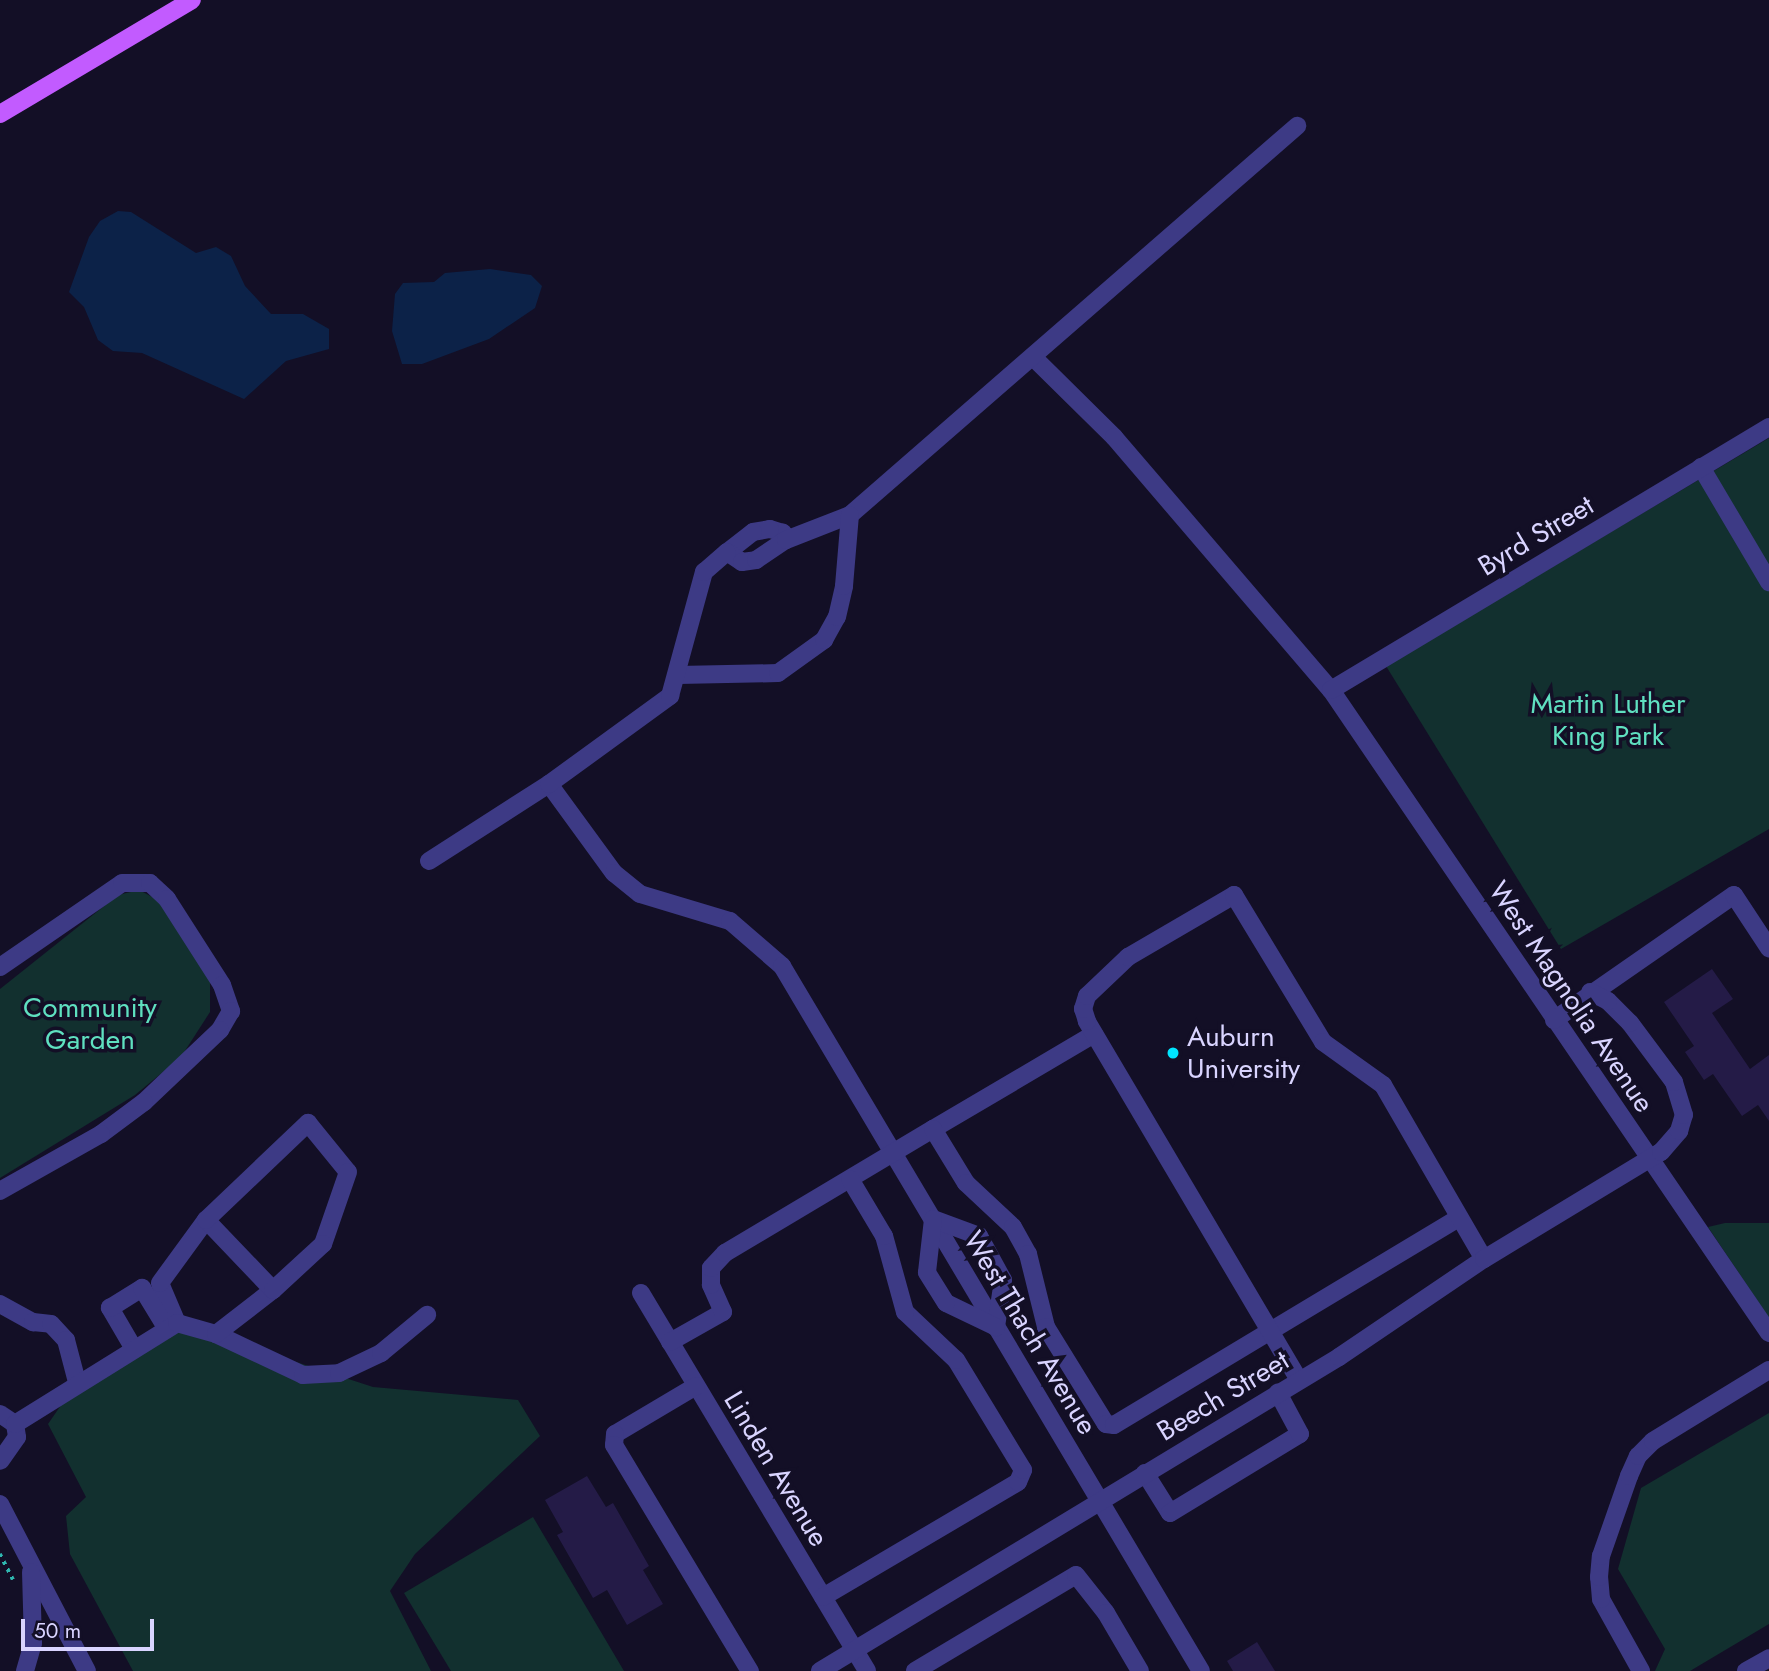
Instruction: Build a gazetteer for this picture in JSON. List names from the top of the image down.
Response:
{
  "streets": {
    "street": [
      "Byrd Street",
      "West Magnolia Avenue",
      "West Thach Avenue",
      "Beech Street",
      "Linden Avenue"
    ]
  },
  "crossings": [
    ["Byrd Street", "West Magnolia Avenue"],
    ["West Magnolia Avenue", "Beech Street"],
    ["West Thach Avenue", "Beech Street"],
    ["Beech Street", "Linden Avenue"]
  ],
  "parks": ["Martin Luther King Park", "Community Garden"],
  "places": ["Auburn University"],
  "scale_bar": "50 m"
}
